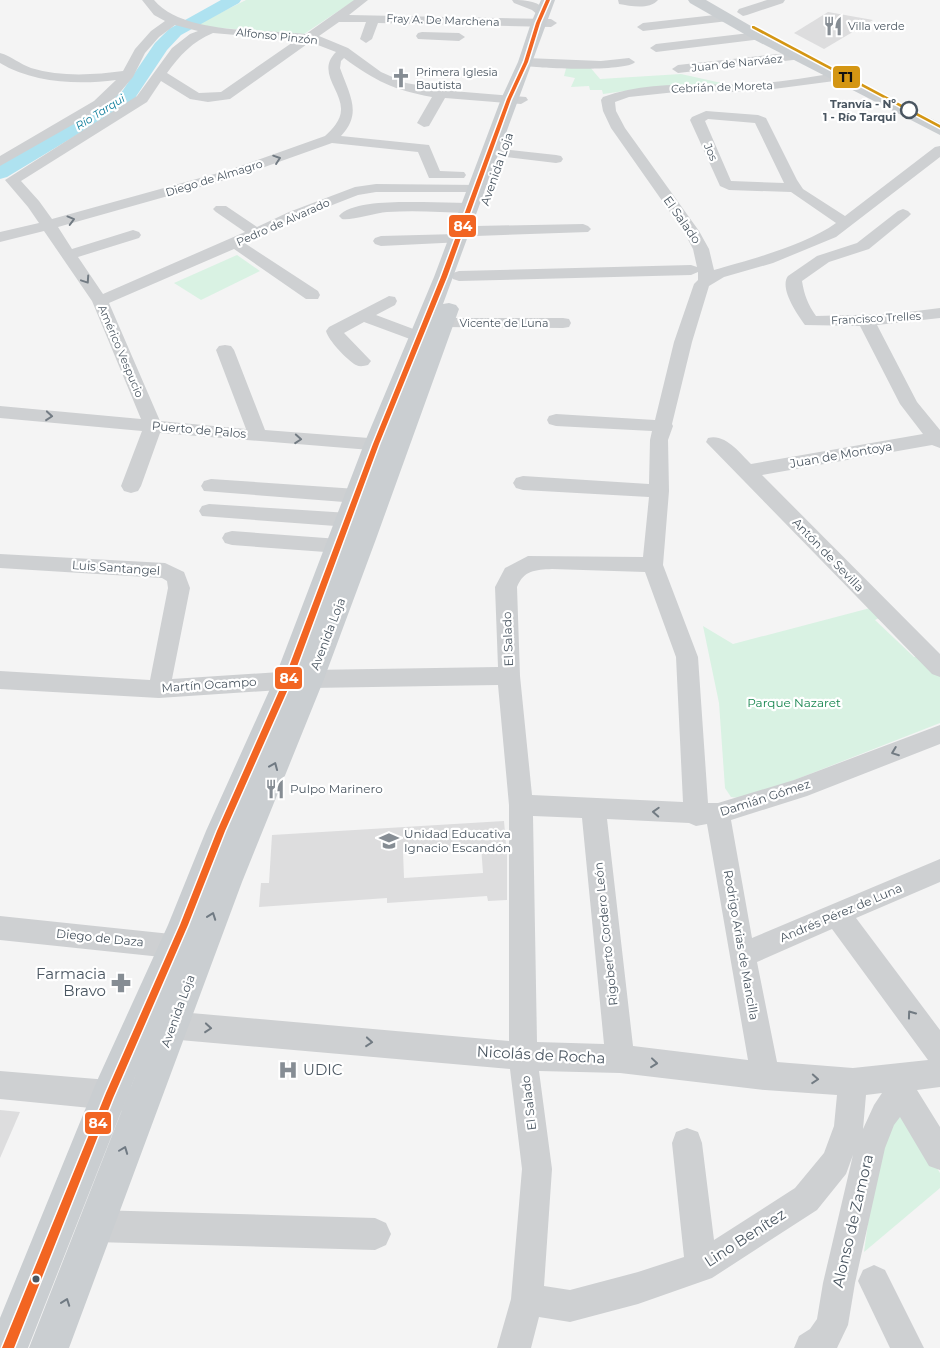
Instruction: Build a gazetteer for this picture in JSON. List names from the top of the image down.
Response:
{
  "streets": {
    "main road": ["Avenida Loja"],
    "street": [
      "Fray A. De Marchena",
      "Alfonso Pinzón",
      "Juan de Narváez",
      "Cebrián de Moreta",
      "Jos",
      "Diego de Almagro",
      "El Salado",
      "Pedro de Alvarado",
      "Francisco Trelles",
      "Vicente de Luna",
      "Américo Vespucio",
      "Puerto de Palos",
      "Juan de Montoya",
      "Antón de Sevilla",
      "Luis Santangel",
      "Martín Ocampo",
      "Damián Gómez",
      "Andrés Pérez de Luna",
      "Rigoberto Cordero León",
      "Diego de Daza",
      "Rodrigo Arias de Mancilla",
      "Nicolás de Rocha",
      "Alonso de Zamora",
      "Lino Benítez"
    ]
  },
  "crossings": [
    ["Fray A. De Marchena", "Avenida Loja"],
    ["Alfonso Pinzón", "Avenida Loja"],
    ["Cebrián de Moreta", "El Salado"],
    ["Avenida Loja", "Pedro de Alvarado"],
    ["Avenida Loja", "Vicente de Luna"],
    ["Avenida Loja", "Puerto de Palos"],
    ["Avenida Loja", "Martín Ocampo"],
    ["Avenida Loja", "Diego de Daza"],
    ["Avenida Loja", "Nicolás de Rocha"],
    ["Diego de Almagro", "Américo Vespucio"],
    ["El Salado", "Martín Ocampo"],
    ["El Salado", "Damián Gómez"],
    ["El Salado", "Rodrigo Arias de Mancilla"],
    ["El Salado", "Nicolás de Rocha"],
    ["El Salado", "Lino Benítez"],
    ["Pedro de Alvarado", "Américo Vespucio"],
    ["Américo Vespucio", "Puerto de Palos"],
    ["Juan de Montoya", "Antón de Sevilla"],
    ["Luis Santangel", "Martín Ocampo"],
    ["Damián Gómez", "Rigoberto Cordero León"],
    ["Damián Gómez", "Rodrigo Arias de Mancilla"],
    ["Andrés Pérez de Luna", "Rodrigo Arias de Mancilla"],
    ["Rigoberto Cordero León", "Nicolás de Rocha"],
    ["Rodrigo Arias de Mancilla", "Nicolás de Rocha"],
    ["Nicolás de Rocha", "Alonso de Zamora"],
    ["Nicolás de Rocha", "Lino Benítez"]
  ],
  "one_way": ["Damián Gómez"],
  "water": ["Río Tarqui"],
  "parks": ["Parque Nazaret"],
  "places": {
    "restaurant": ["Villa verde", "Pulpo Marinero"],
    "church": ["Primera Iglesia Bautista"],
    "other": ["Tranvía - Nº 1 - Río Tarqui"],
    "school or university": ["Unidad Educativa Ignacio Escandón"],
    "pharmacy": ["Farmacia Bravo"],
    "hospital": ["UDIC"]
  },
  "lines": ["transit line 84", "transit line T1"]
}
